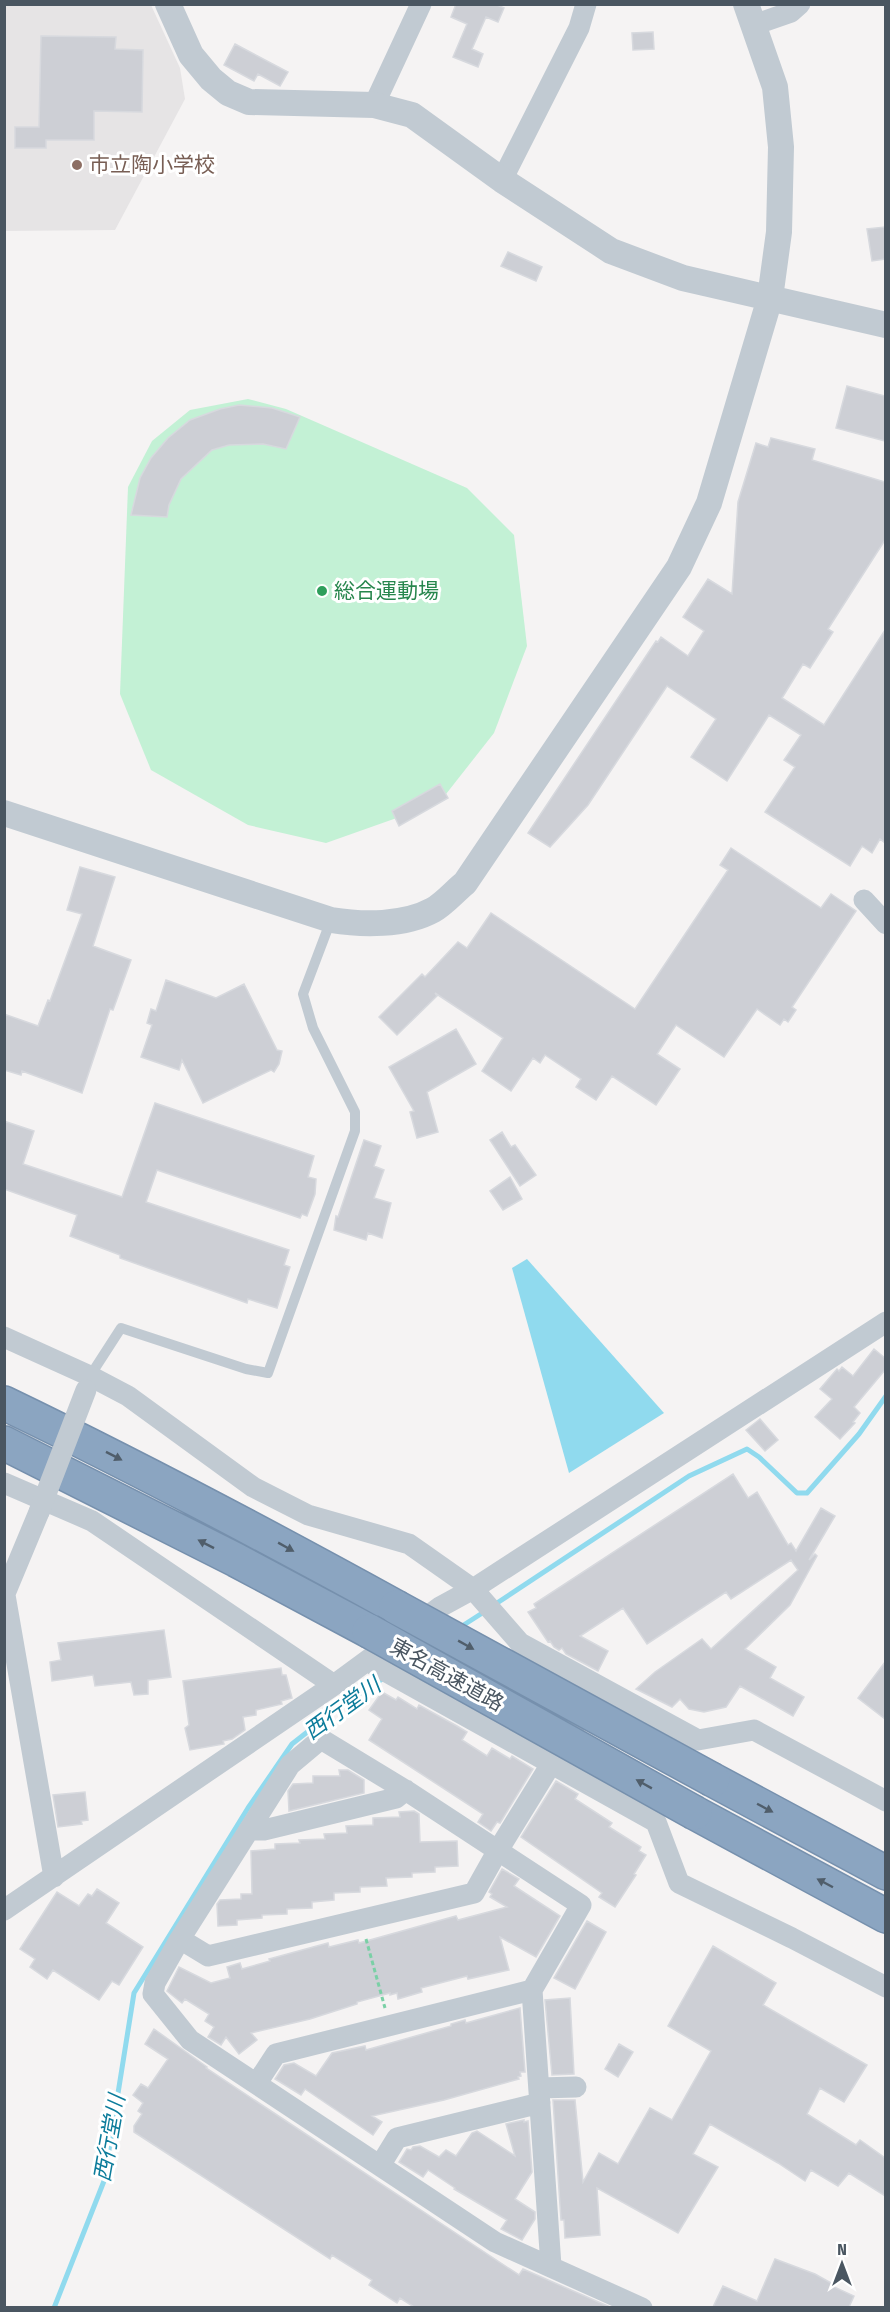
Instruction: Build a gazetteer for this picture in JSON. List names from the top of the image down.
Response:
{
  "streets": {
    "highway": ["東名高速道路"]
  },
  "water": ["西行堂川"],
  "places": ["市立陶小学校", "総合運動場"],
  "north": "top"
}
